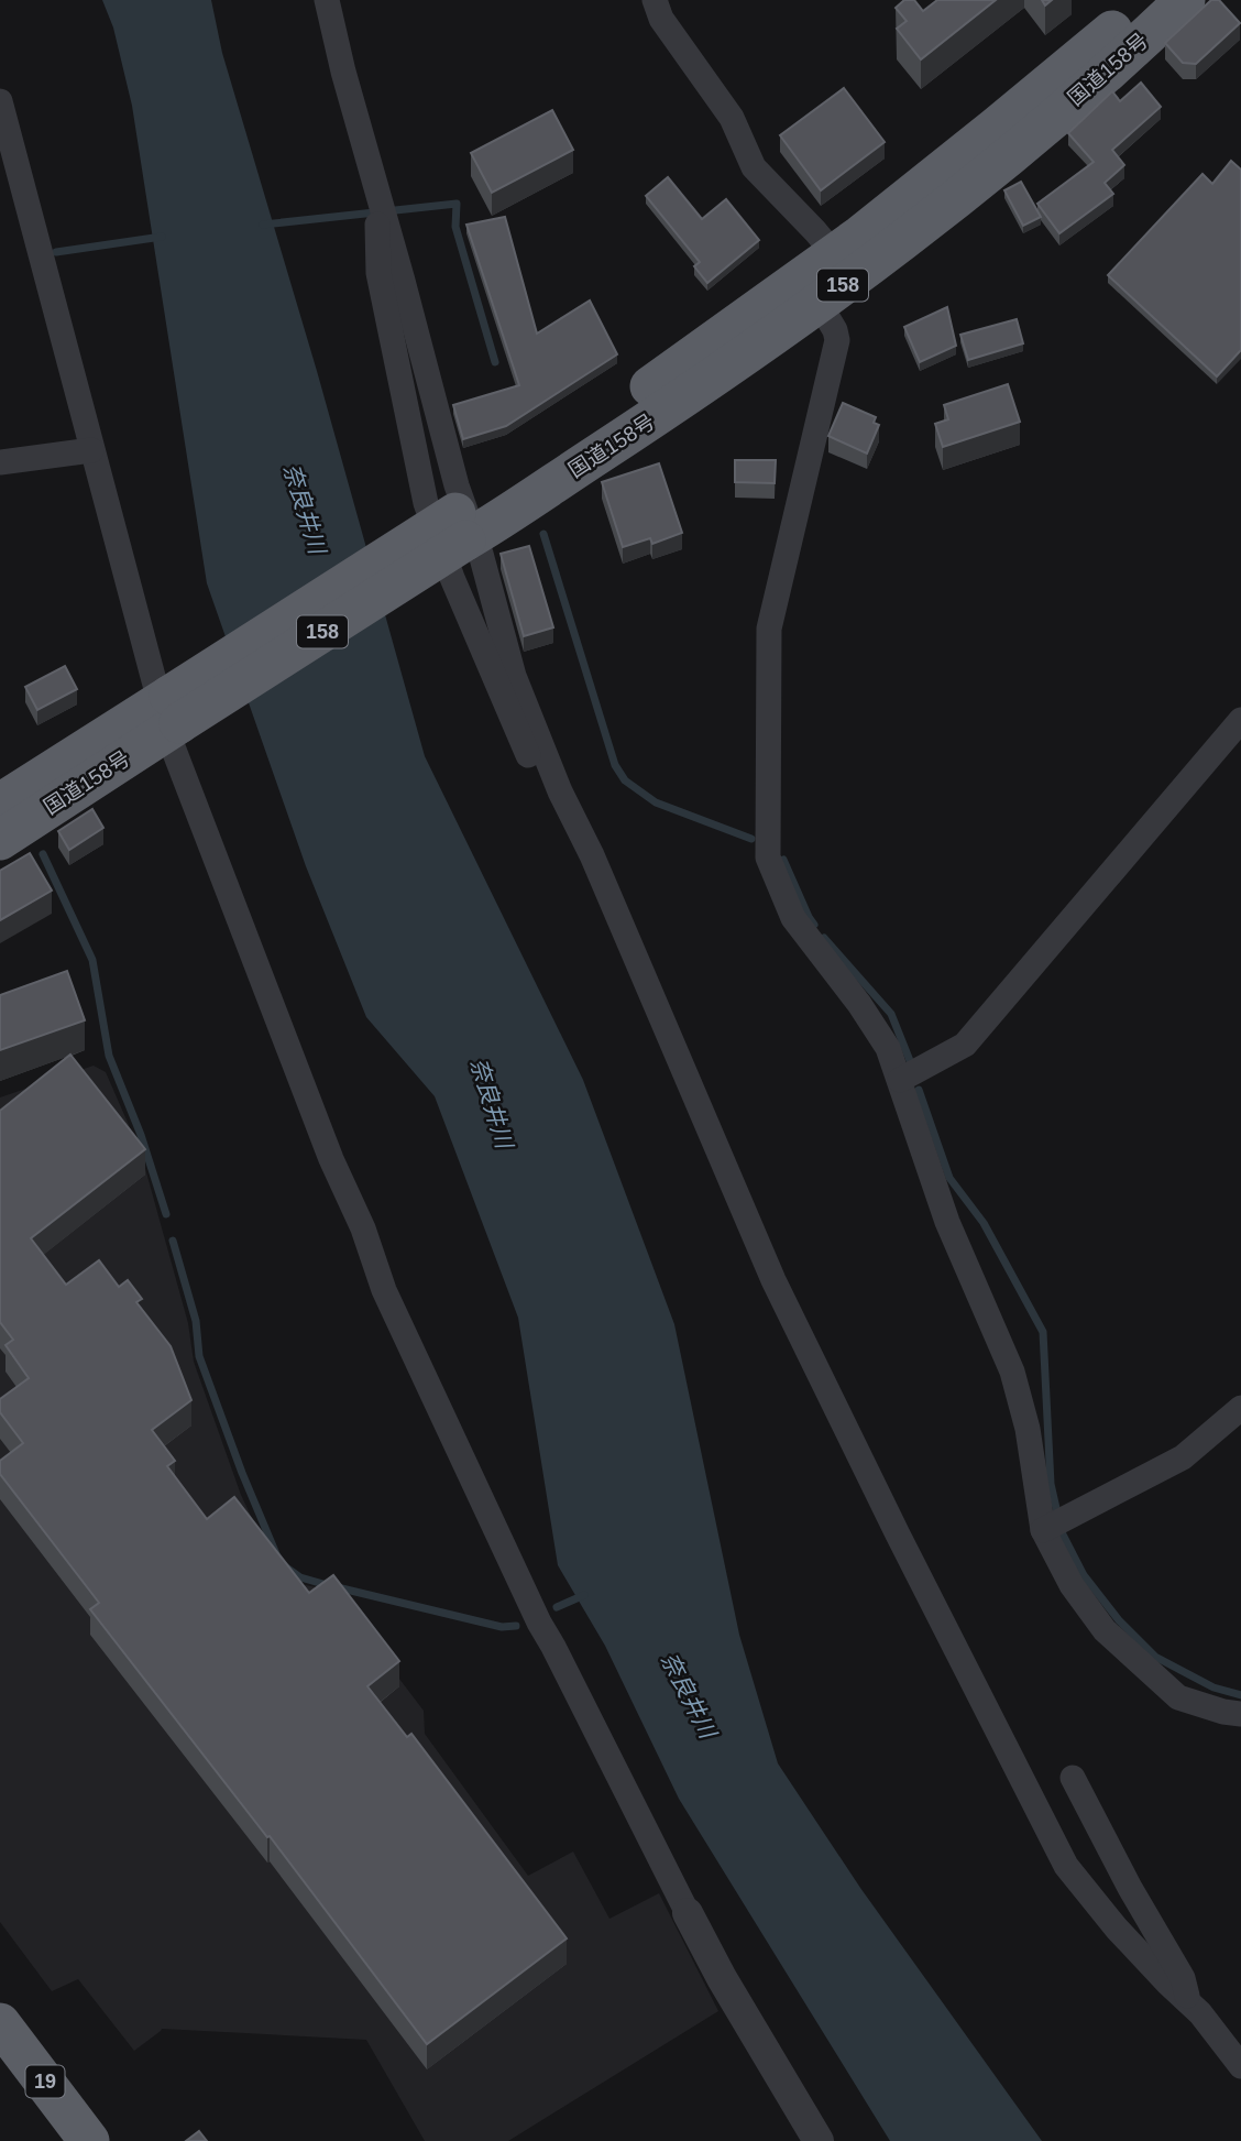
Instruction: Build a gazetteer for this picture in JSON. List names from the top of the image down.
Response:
{
  "streets": {
    "highway": ["国道158号", "158", "19"]
  },
  "water": ["奈良井川"]
}
